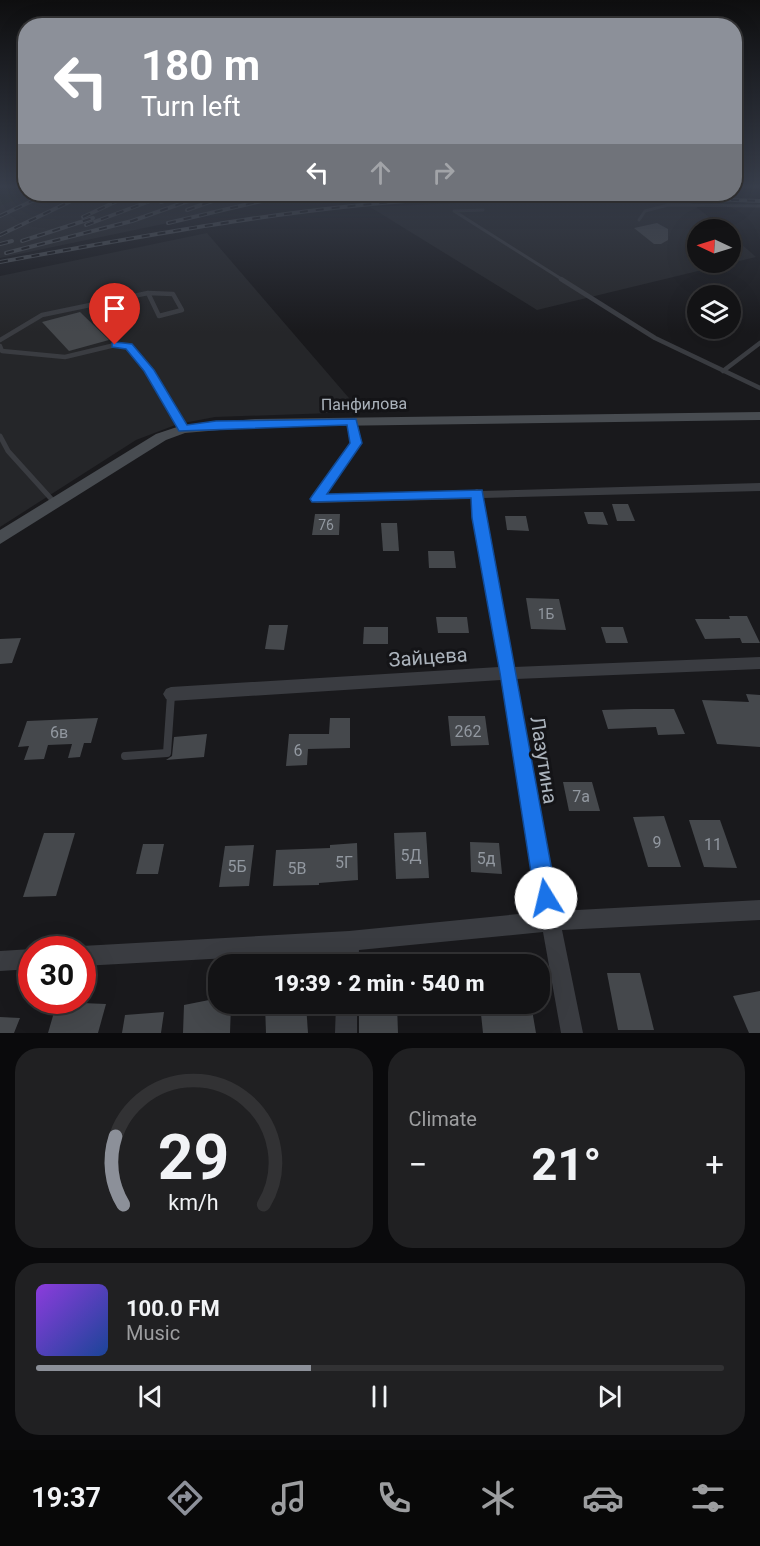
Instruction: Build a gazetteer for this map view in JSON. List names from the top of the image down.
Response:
{
  "streets": {
    "street": ["Панфилова", "Зайцева", "Лазутина"]
  },
  "crossings": [
    ["Зайцева", "Лазутина"]
  ],
  "house_numbers": [
    "76",
    "1Б",
    "262",
    "6в",
    "6",
    "7а",
    "9",
    "11",
    "5Д",
    "5д",
    "5Г",
    "5Б",
    "5В"
  ],
  "north": "left",
  "page": {
    "turn": ["180 m", "Turn left"],
    "limit": "30",
    "trip": "19:39 · 2 min · 540 m",
    "tile": "Climate",
    "heat": ["−", "21°", "+"],
    "song": ["100.0 FM", "Music"],
    "tabs": "19:37",
    "gauge": ["29", "km/h"]
  }
}
